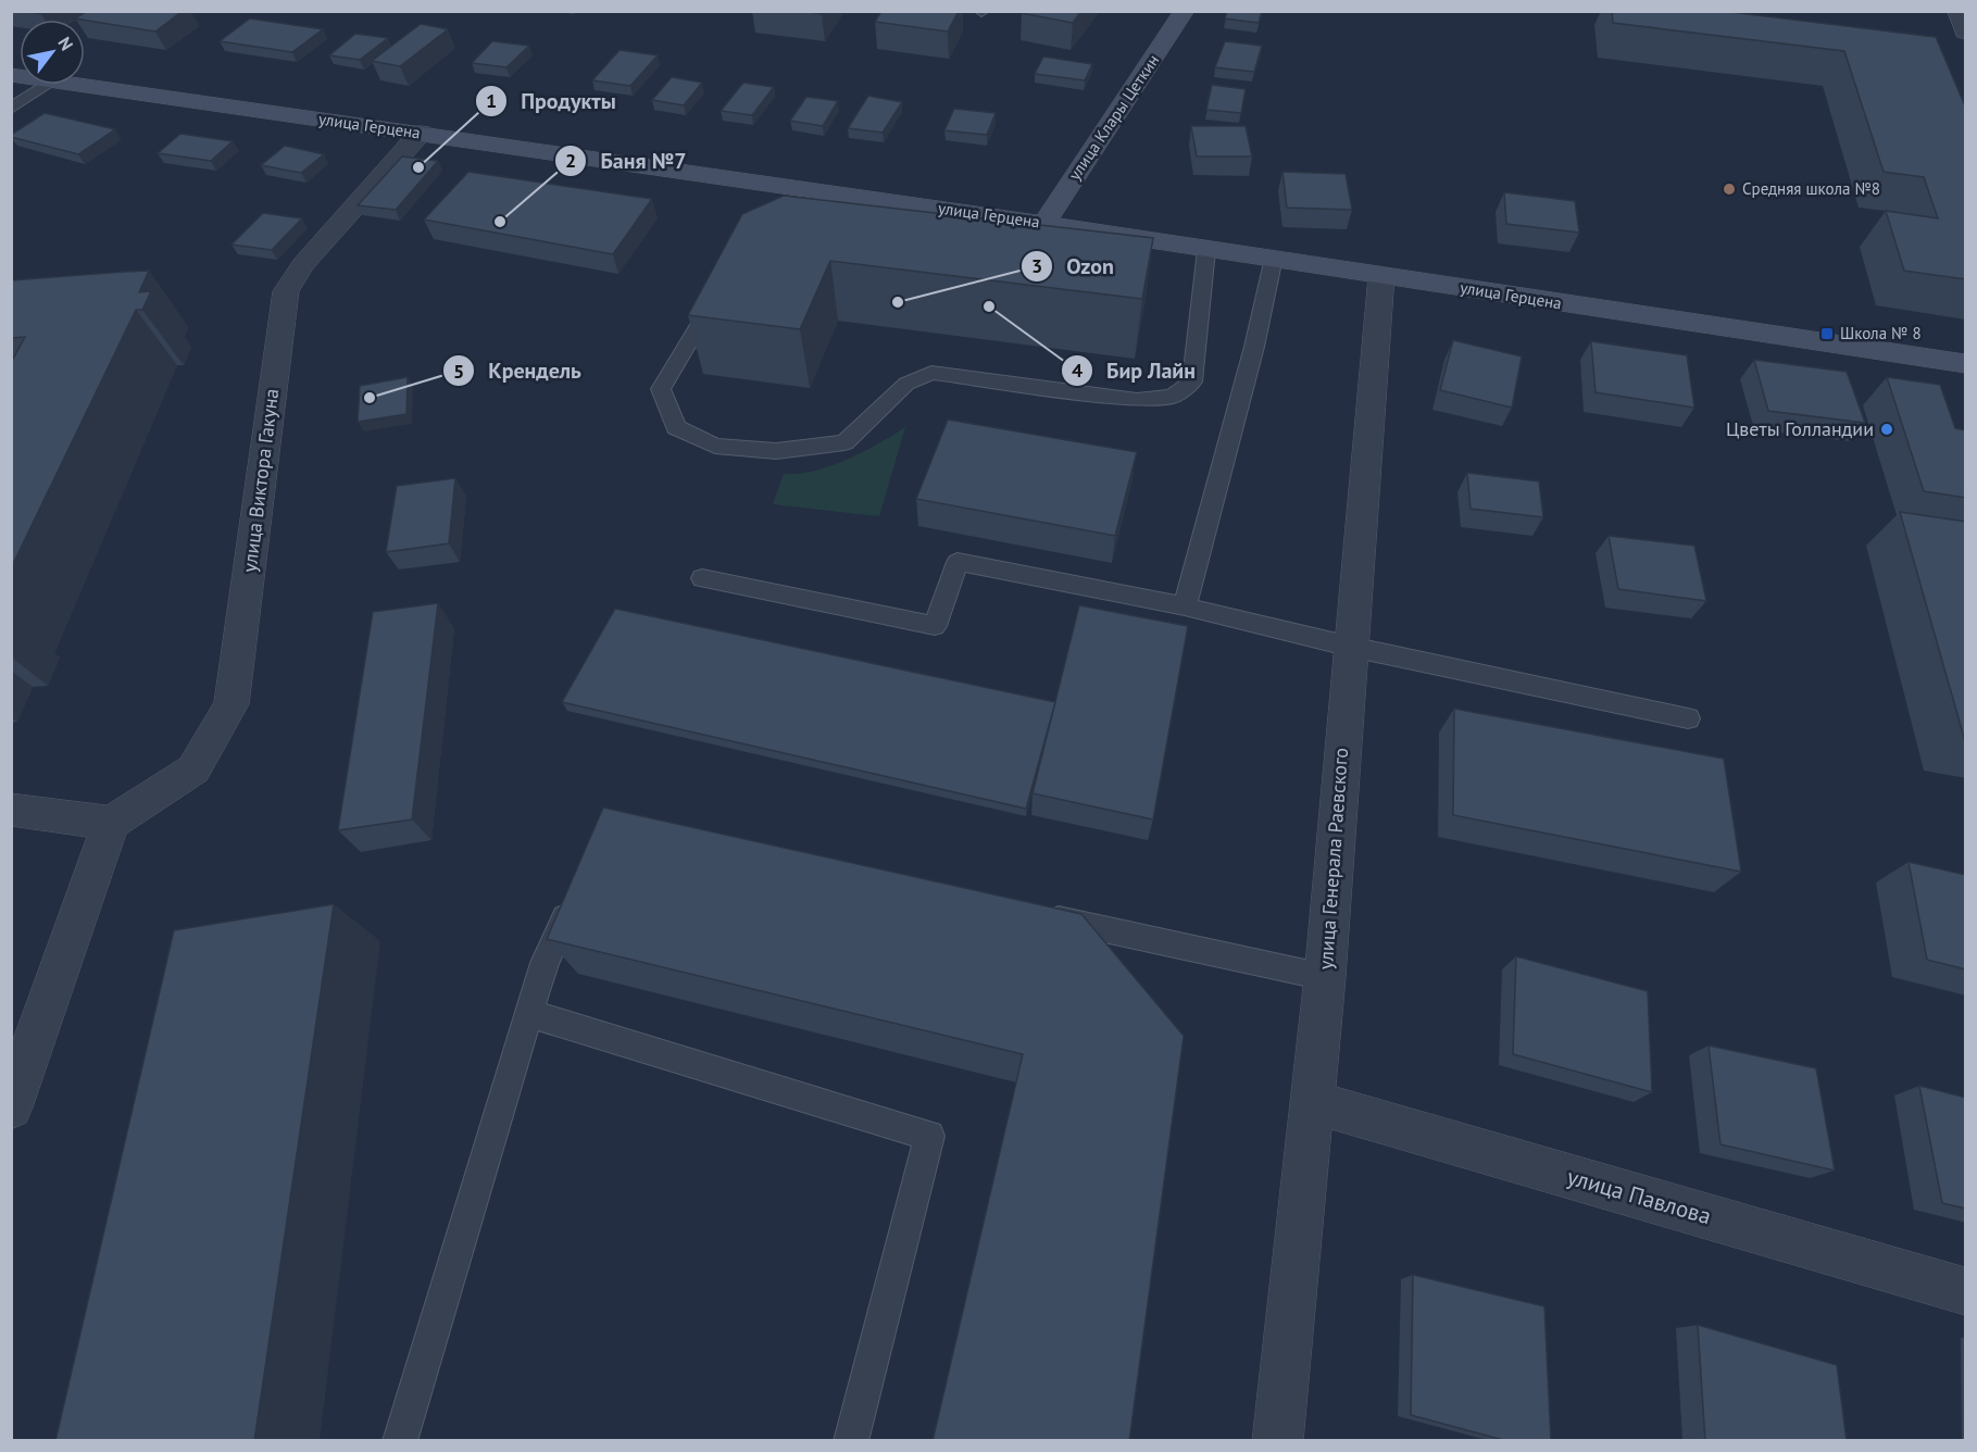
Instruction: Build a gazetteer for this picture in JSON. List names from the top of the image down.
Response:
{
  "streets": {
    "main road": ["улица Клары Цеткин", "улица Герцена"],
    "street": ["улица Виктора Гакуна", "улица Генерала Раевского", "улица Павлова"]
  },
  "crossings": [
    ["улица Клары Цеткин", "улица Герцена"],
    ["улица Герцена", "улица Виктора Гакуна"],
    ["улица Герцена", "улица Генерала Раевского"],
    ["улица Генерала Раевского", "улица Павлова"]
  ],
  "places": {
    "other": [
      "Продукты",
      "Средняя школа №8",
      "Баня №7",
      "Ozon",
      "Бир Лайн",
      "Крендель",
      "Цветы Голландии"
    ],
    "transit": ["Школа № 8"]
  },
  "north": "top right"
}
